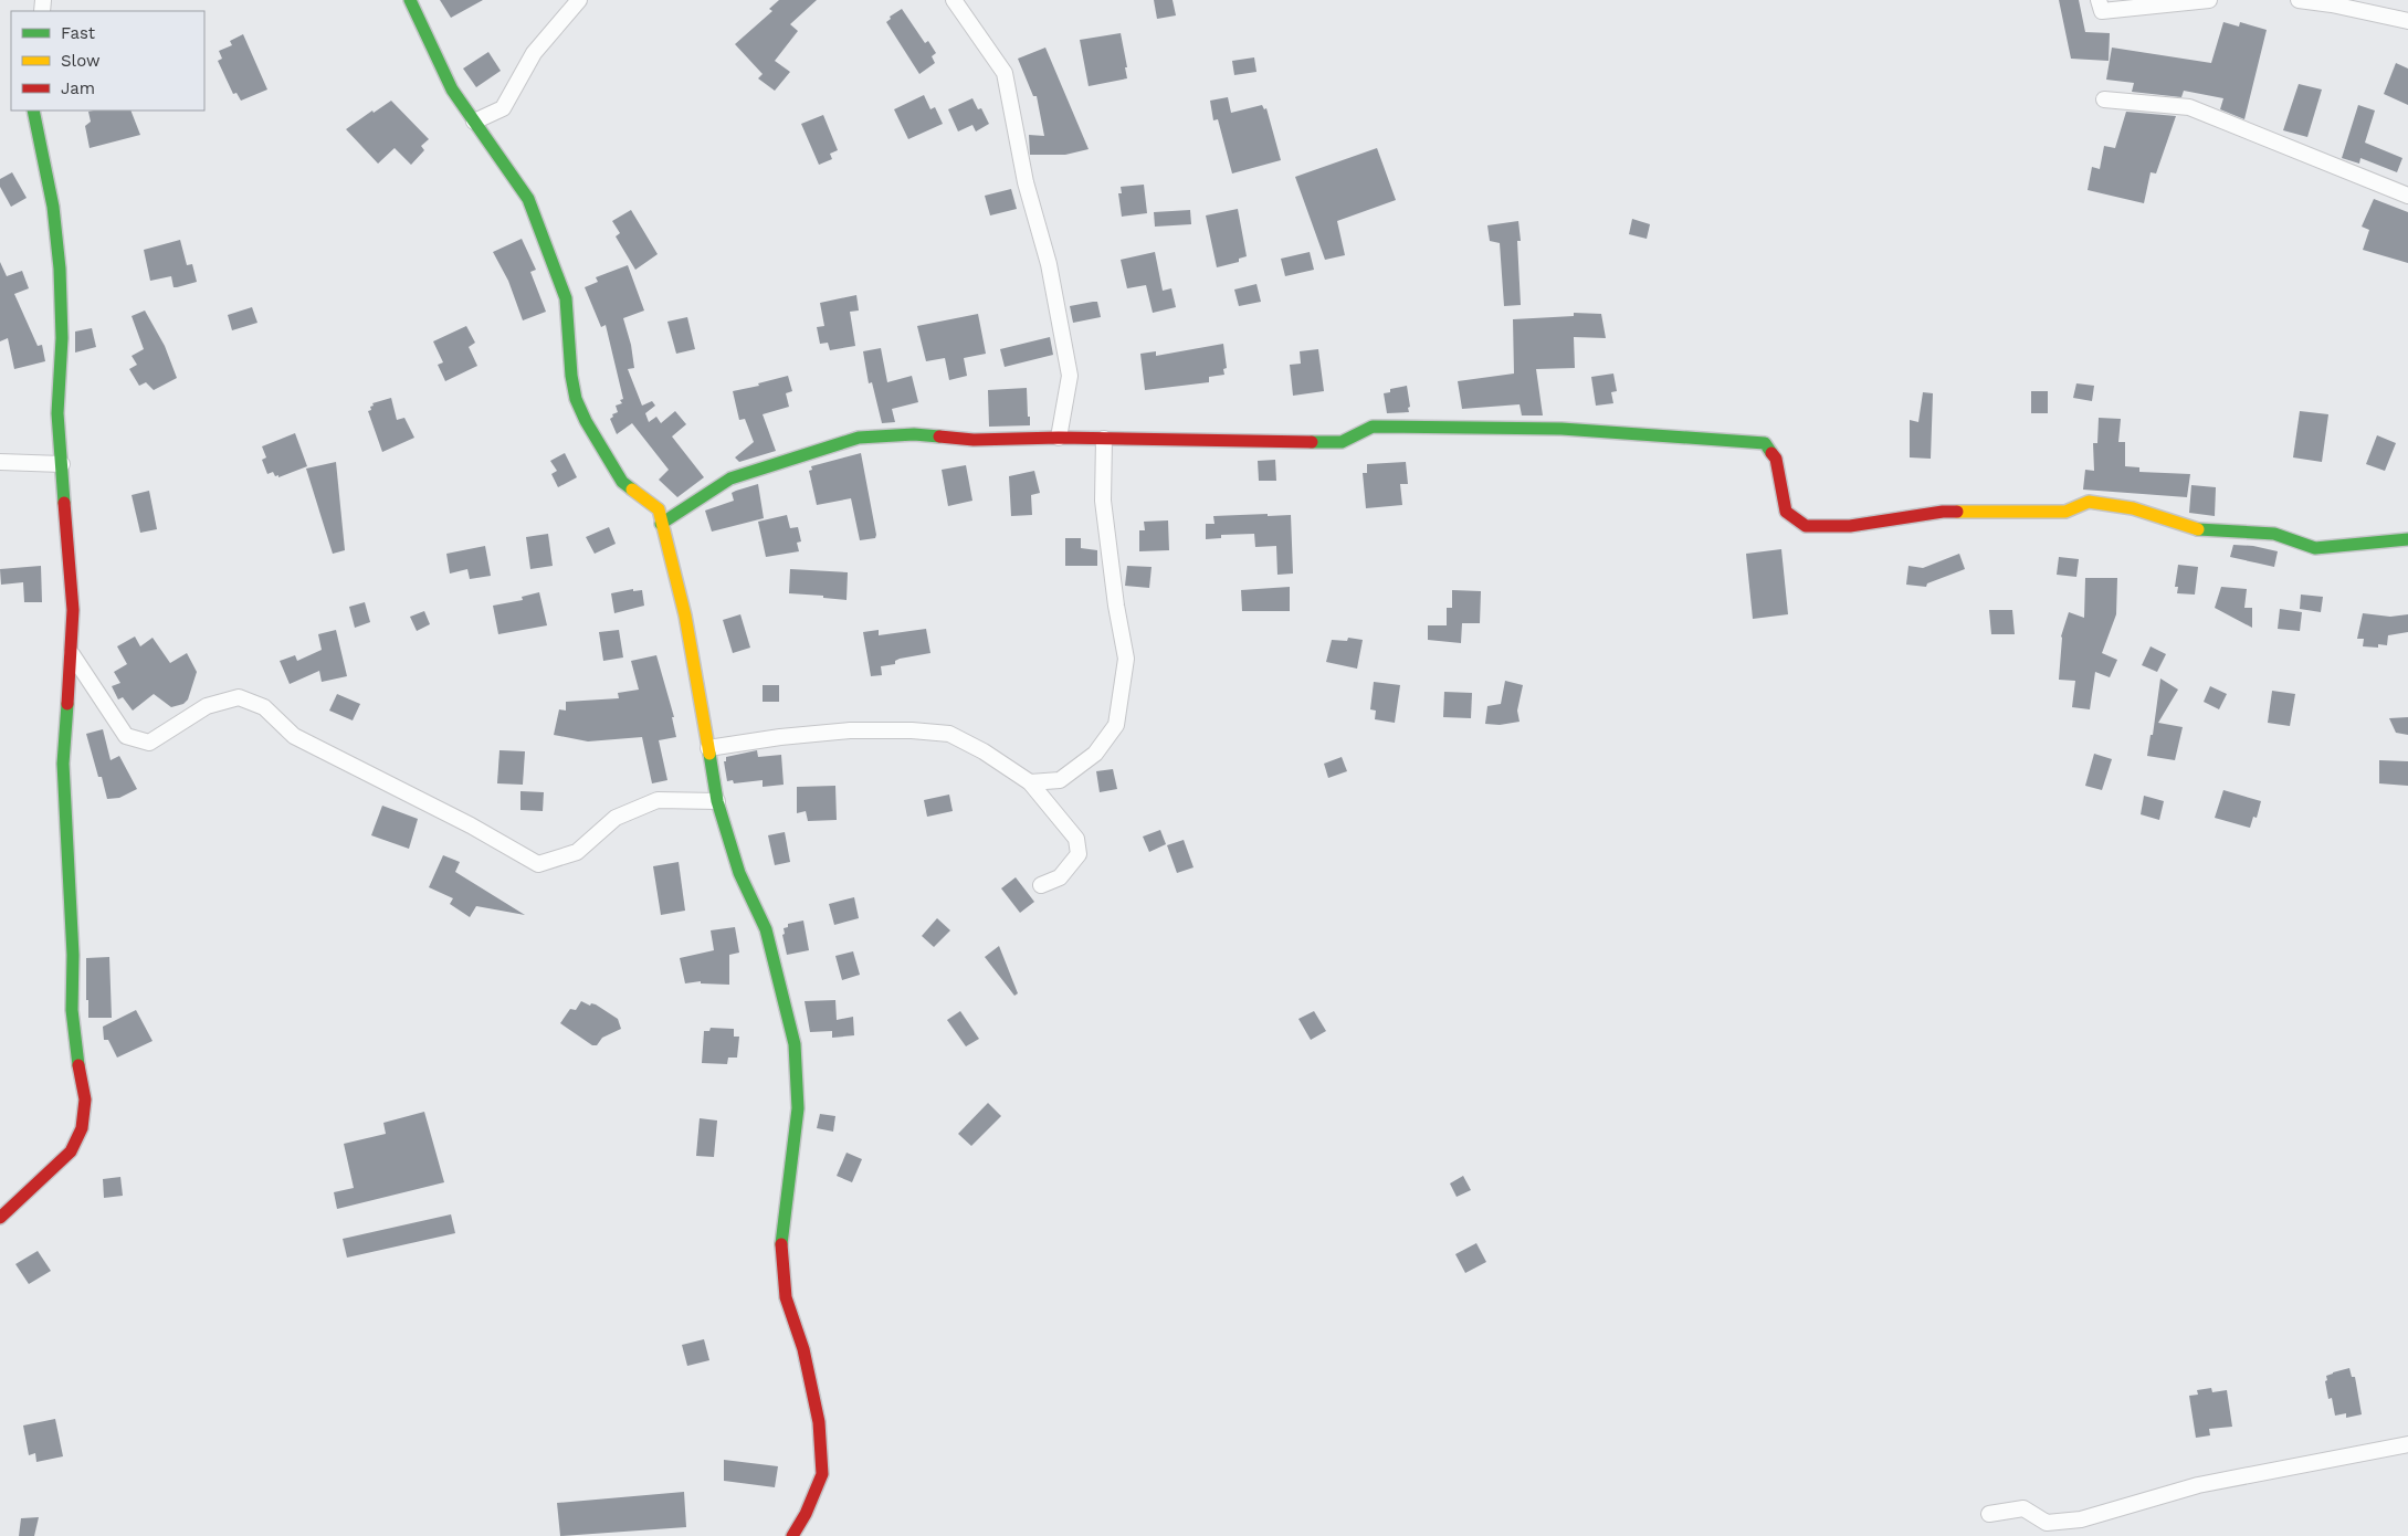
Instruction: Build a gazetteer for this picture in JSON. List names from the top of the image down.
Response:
{
  "legend": ["Fast", "Slow", "Jam"]
}
